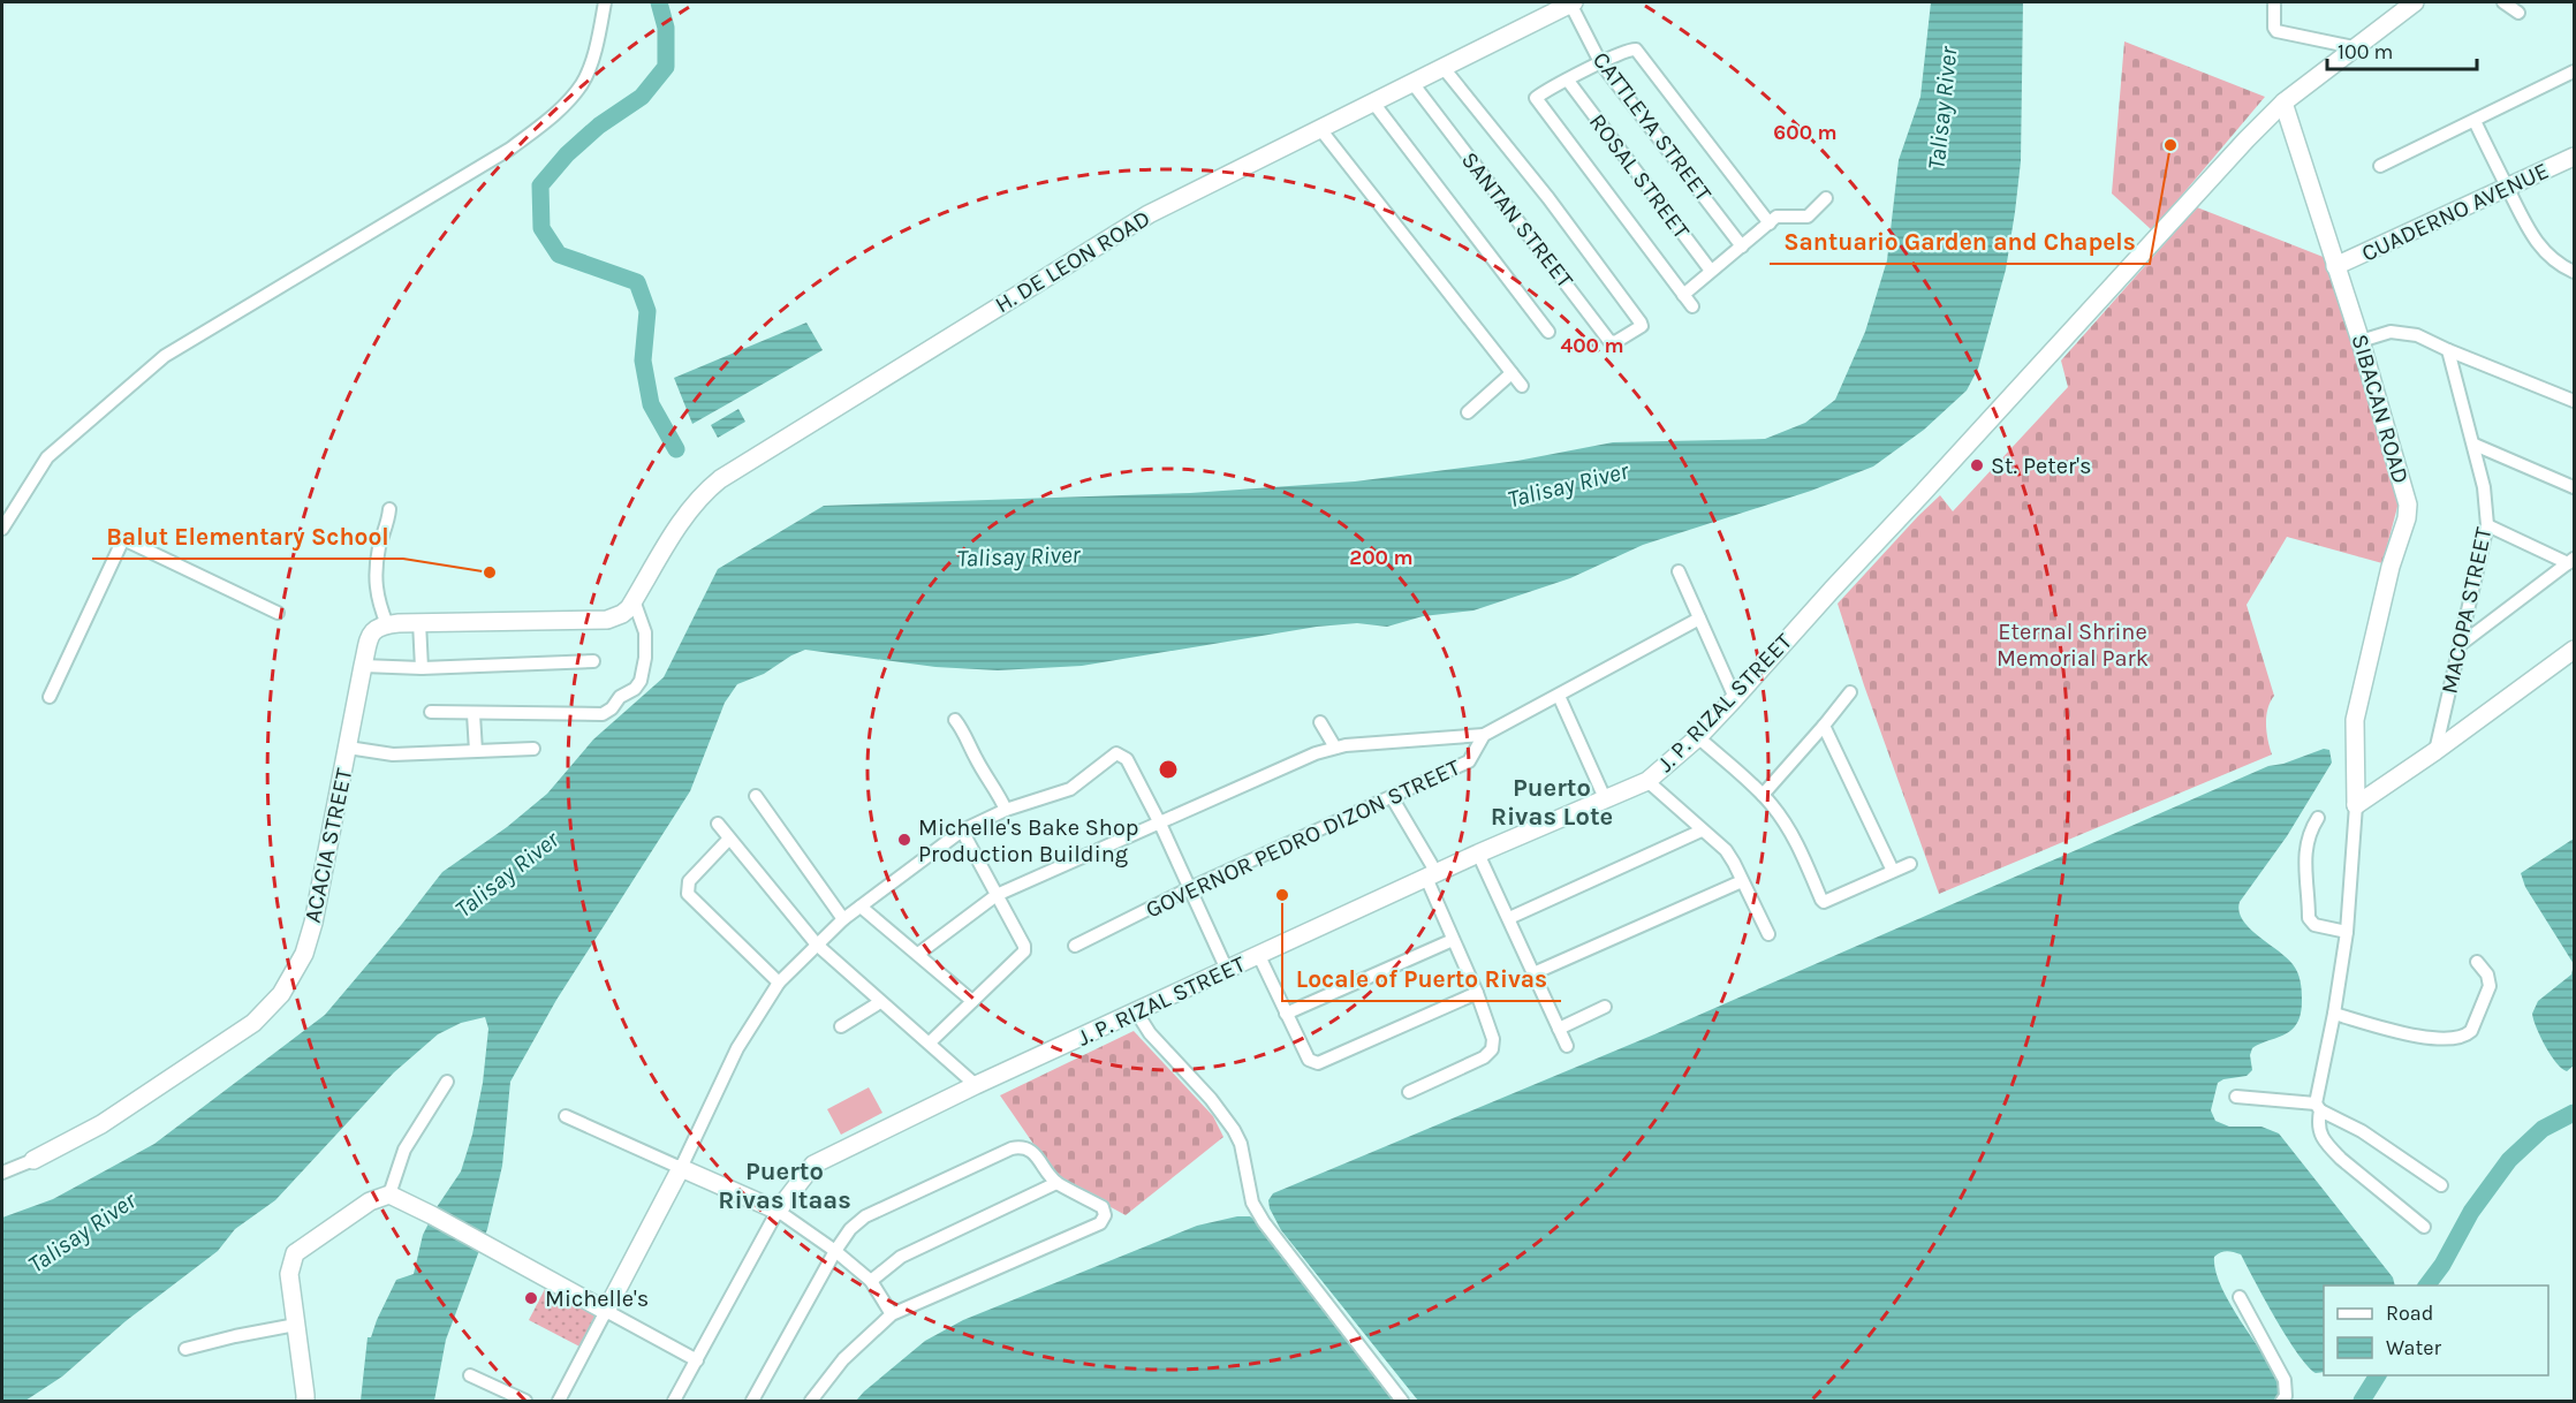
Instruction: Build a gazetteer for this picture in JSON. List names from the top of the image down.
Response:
{
  "streets": {
    "street": [
      "CATTLEYA STREET",
      "ROSAL STREET",
      "CUADERNO AVENUE",
      "SANTAN STREET",
      "H. DE LEON ROAD",
      "SIBACAN ROAD",
      "MACOPA STREET",
      "J. P. RIZAL STREET",
      "GOVERNOR PEDRO DIZON STREET",
      "ACACIA STREET"
    ]
  },
  "crossings": [
    ["CATTLEYA STREET", "H. DE LEON ROAD"],
    ["CUADERNO AVENUE", "SIBACAN ROAD"],
    ["SANTAN STREET", "H. DE LEON ROAD"],
    ["SIBACAN ROAD", "J. P. RIZAL STREET"]
  ],
  "districts": ["Puerto Rivas Lote", "Puerto Rivas Itaas"],
  "water": ["Talisay River"],
  "parks": ["Eternal Shrine Memorial Park"],
  "places": [
    "Santuario Garden and Chapels",
    "St. Peter's",
    "Balut Elementary School",
    "Michelle's Bake Shop Production Building",
    "Locale of Puerto Rivas",
    "Michelle's"
  ],
  "legend": ["Road", "Water"],
  "scale_bar": "100 m",
  "rings": ["600 m", "400 m", "200 m"]
}
